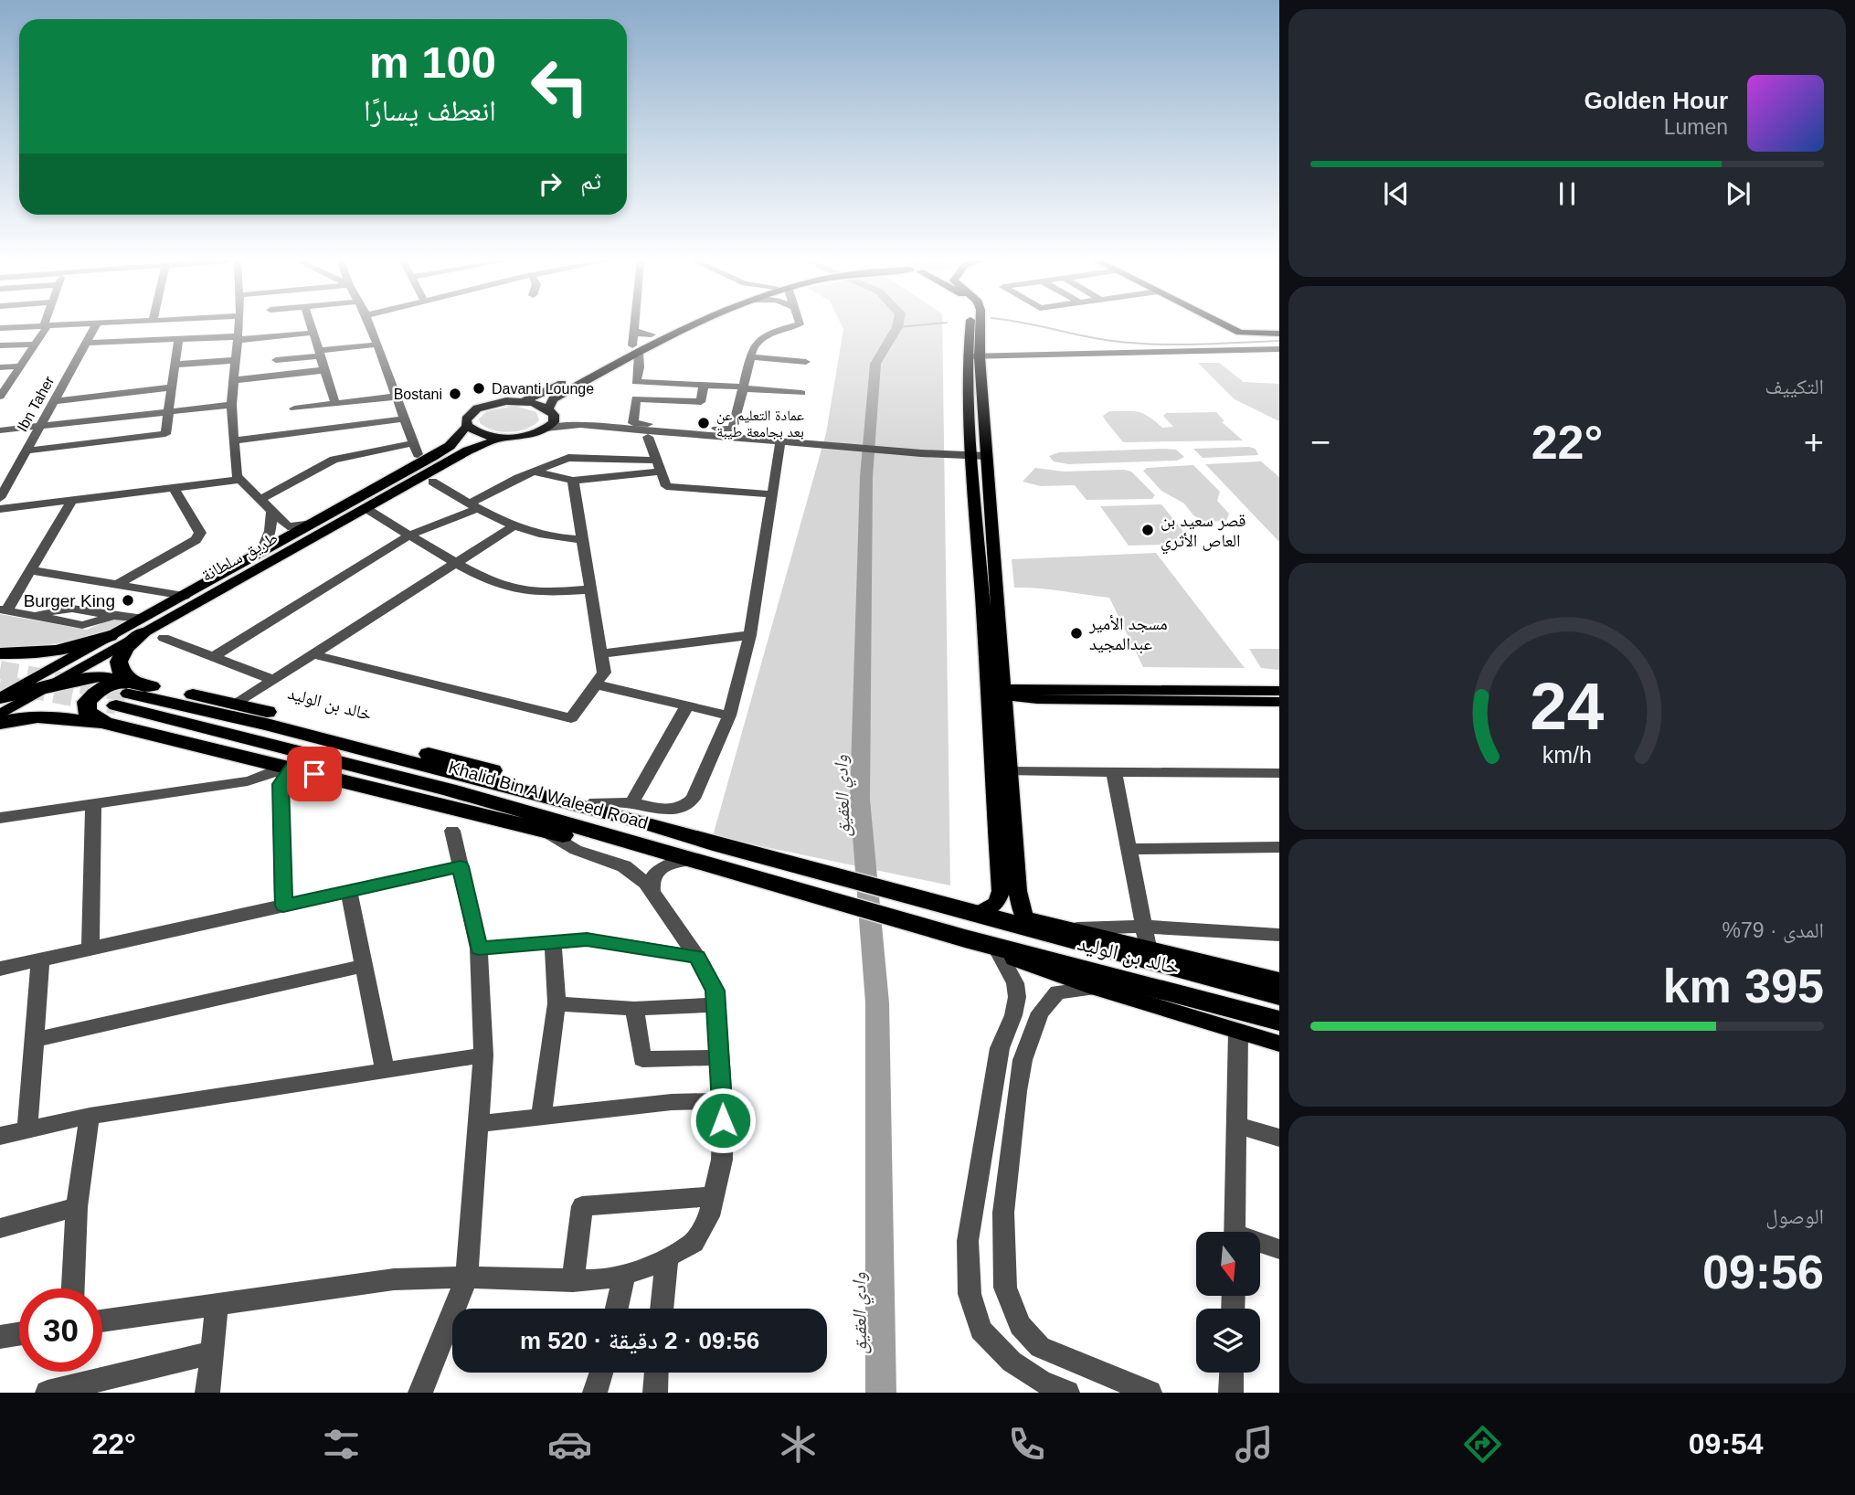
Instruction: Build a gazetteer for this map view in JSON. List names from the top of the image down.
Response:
{
  "streets": {
    "highway": ["خالد بن الوليد", "Khalid Bin Al Waleed Road"],
    "main road": ["طريق سلطانة"],
    "street": ["Ibn Taher"]
  },
  "crossings": [
    ["طريق سلطانة", "خالد بن الوليد"],
    ["خالد بن الوليد", "Khalid Bin Al Waleed Road"]
  ],
  "water": ["وادي العقيق"],
  "places": [
    "Davanti Lounge",
    "Bostani",
    "عمادة التعليم عن بعد بجامعة طيبة",
    "قصر سعيد بن العاص الأثري",
    "Burger King",
    "مسجد الأمير عبدالمجيد"
  ],
  "north": "bottom",
  "page": {
    "turn": ["100 m", "انعطف يسارًا"],
    "song": ["Golden Hour", "Lumen"],
    "then": "ثم",
    "tile": [
      "التكييف",
      ["المدى · 79%", "395 km"],
      ["الوصول", "09:56"]
    ],
    "heat": ["−", "22°", "+"],
    "limit": "30",
    "trip": "09:56 · 2 دقيقة · 520 m",
    "tabs": ["09:54", "22°"],
    "gauge": ["24", "km/h"]
  }
}
